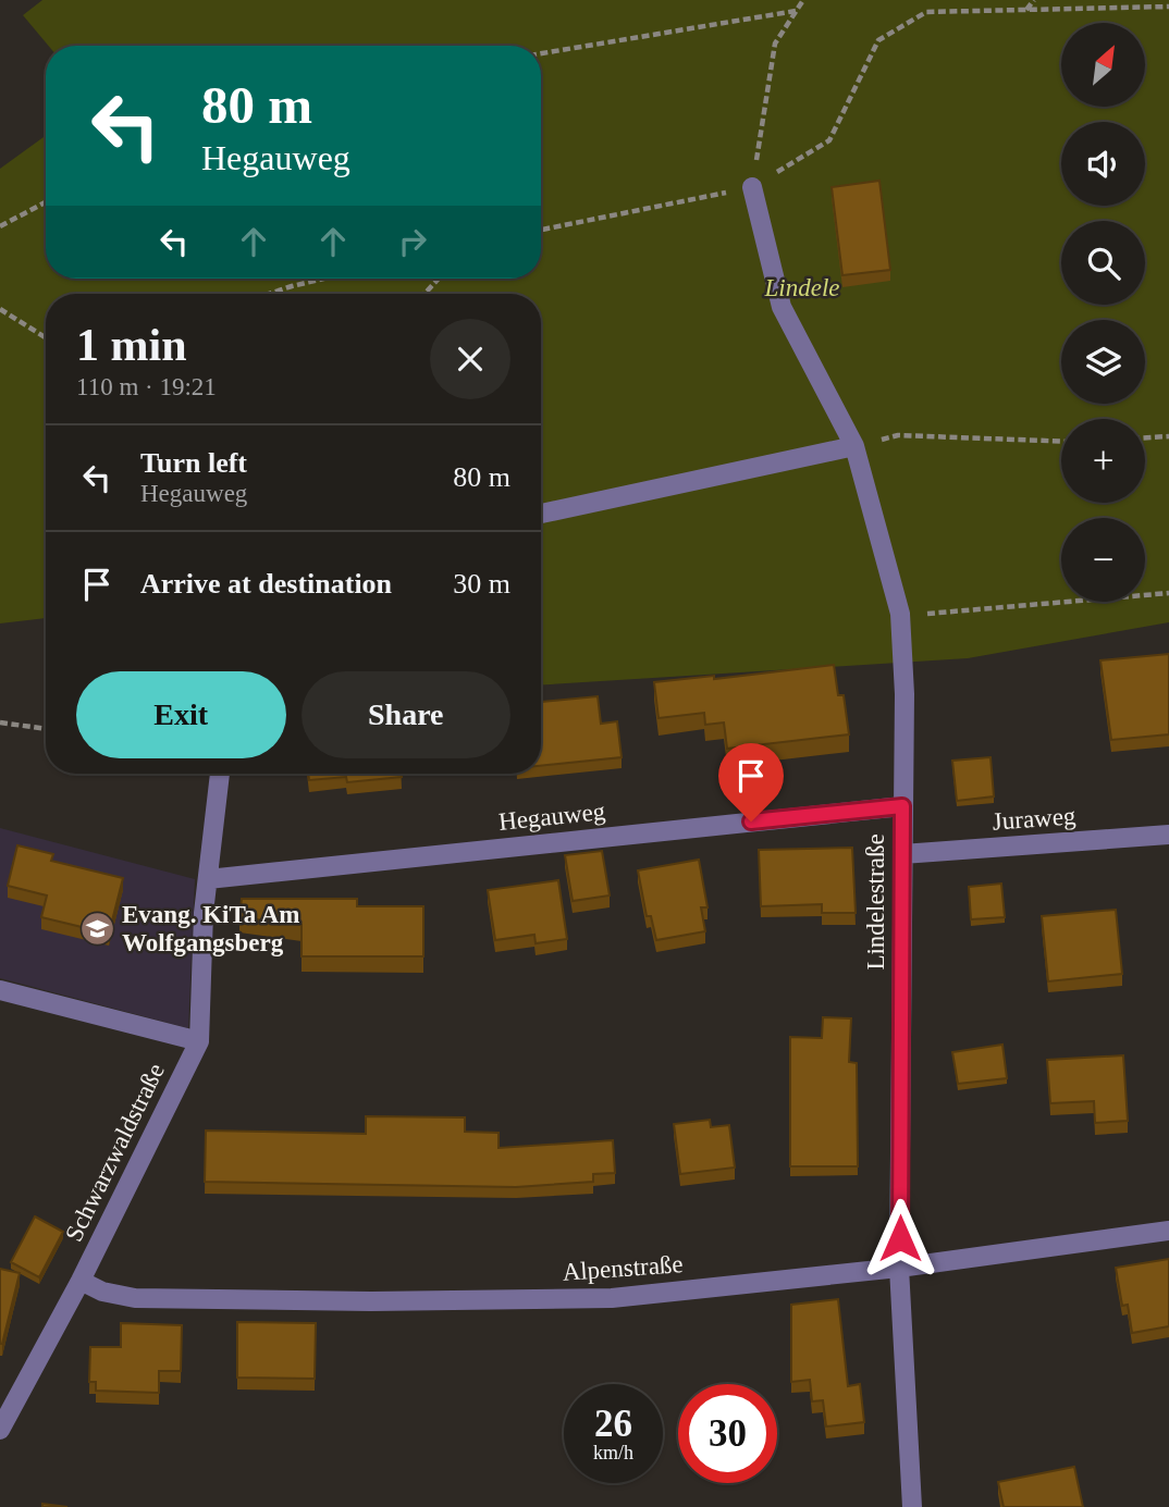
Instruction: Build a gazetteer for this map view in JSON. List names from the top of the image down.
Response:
{
  "streets": {
    "street": [
      "Hegauweg",
      "Juraweg",
      "Lindelestraße",
      "Schwarzwaldstraße",
      "Alpenstraße"
    ]
  },
  "crossings": [
    ["Hegauweg", "Lindelestraße"],
    ["Hegauweg", "Schwarzwaldstraße"],
    ["Juraweg", "Lindelestraße"],
    ["Lindelestraße", "Alpenstraße"],
    ["Schwarzwaldstraße", "Alpenstraße"]
  ],
  "parks": ["Lindele"],
  "places": {
    "school or university": ["Evang. KiTa Am Wolfgangsberg"]
  },
  "north": "top right",
  "page": {
    "map_buttons": ["+", "−"],
    "turn": ["80 m", "Hegauweg"],
    "heading": ["1 min", "110 m · 19:21"],
    "list": [
      {
        "name": "Turn left",
        "note": "Hegauweg",
        "value": "80 m"
      },
      {
        "name": "Arrive at destination",
        "value": "30 m"
      }
    ],
    "buttons": ["Exit", "Share"],
    "speed": "26 km/h",
    "limit": "30"
  }
}
